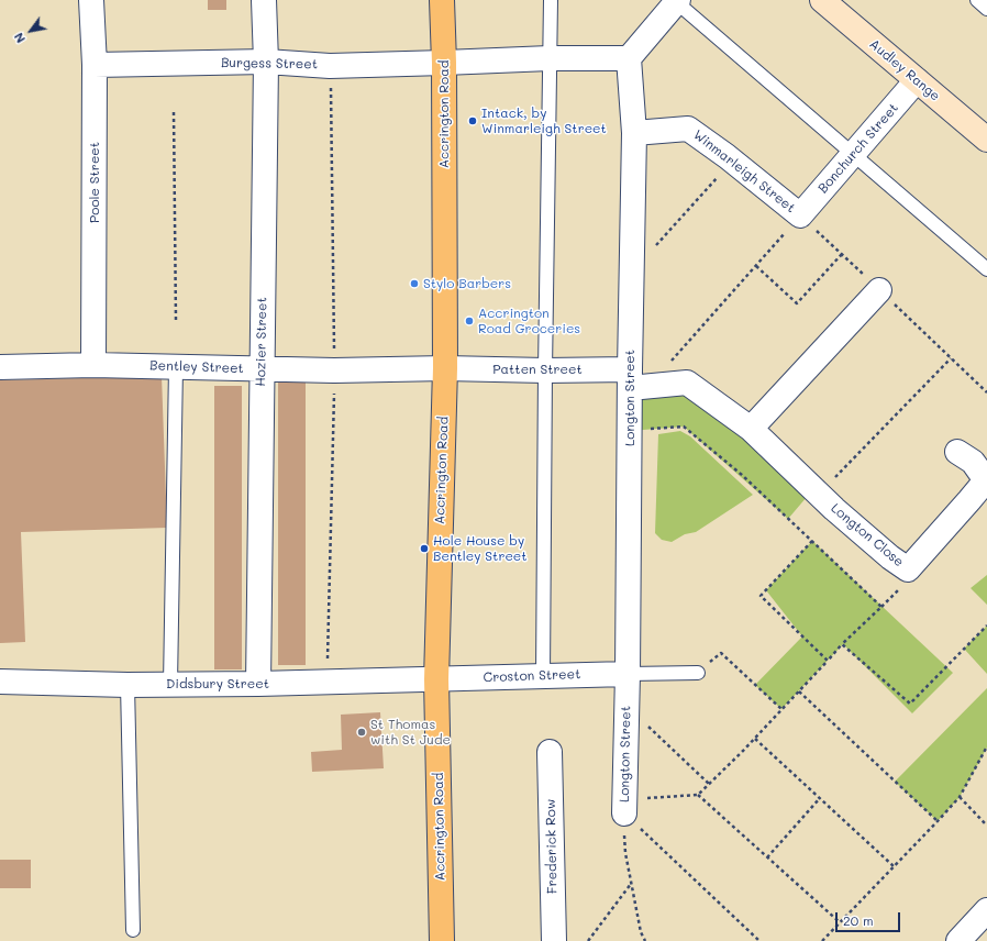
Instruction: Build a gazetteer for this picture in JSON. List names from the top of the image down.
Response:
{
  "streets": {
    "main road": ["Accrington Road"],
    "street": [
      "Burgess Street",
      "Audley Range",
      "Bonchurch Street",
      "Winmarleigh Street",
      "Poole Street",
      "Hozier Street",
      "Bentley Street",
      "Patten Street",
      "Longton Street",
      "Longton Close",
      "Croston Street",
      "Didsbury Street",
      "Frederick Row"
    ]
  },
  "crossings": [
    ["Burgess Street", "Accrington Road"],
    ["Burgess Street", "Poole Street"],
    ["Burgess Street", "Hozier Street"],
    ["Audley Range", "Bonchurch Street"],
    ["Accrington Road", "Bentley Street"],
    ["Accrington Road", "Patten Street"],
    ["Accrington Road", "Croston Street"],
    ["Accrington Road", "Didsbury Street"],
    ["Bonchurch Street", "Winmarleigh Street"],
    ["Winmarleigh Street", "Longton Street"],
    ["Poole Street", "Bentley Street"],
    ["Hozier Street", "Bentley Street"],
    ["Hozier Street", "Didsbury Street"],
    ["Bentley Street", "Patten Street"],
    ["Patten Street", "Longton Street"],
    ["Patten Street", "Longton Close"],
    ["Longton Street", "Longton Close"],
    ["Longton Street", "Croston Street"],
    ["Croston Street", "Didsbury Street"]
  ],
  "places": [
    "Intack, by Winmarleigh Street",
    "Stylo Barbers",
    "Accrington Road Groceries",
    "Hole House by Bentley Street",
    "St Thomas with St Jude"
  ],
  "scale_bar": "20 m",
  "north": "bottom left"
}
